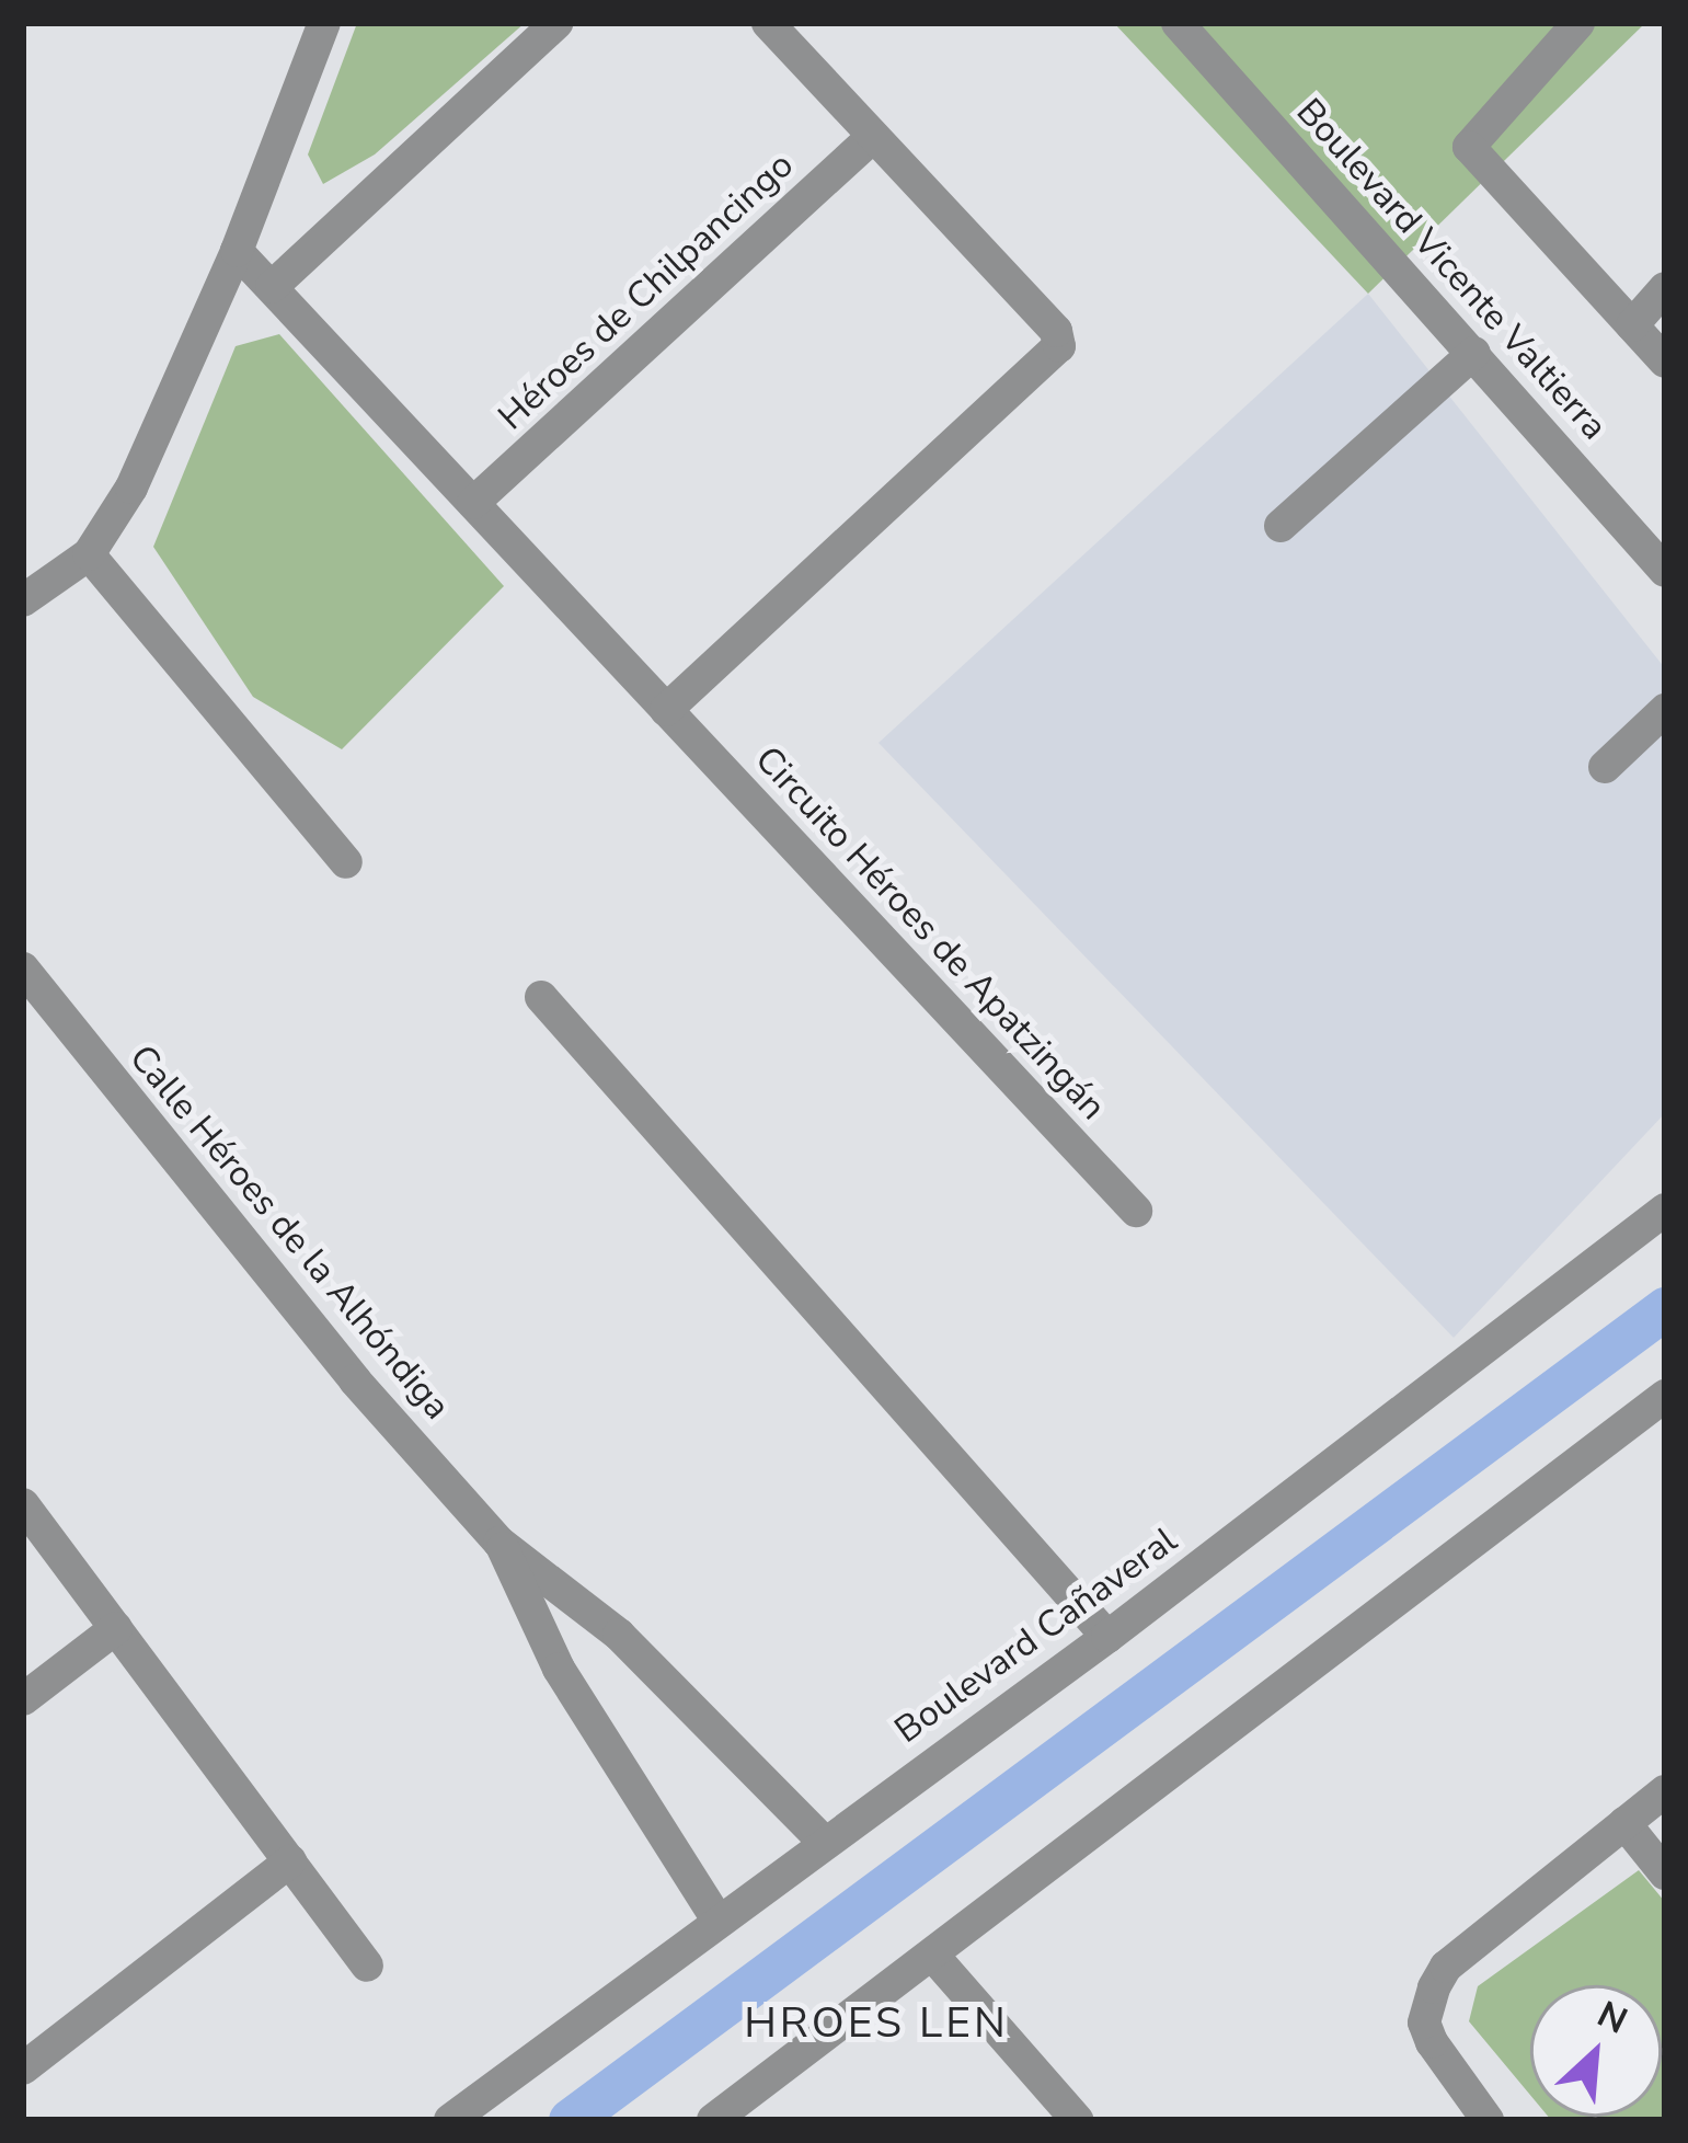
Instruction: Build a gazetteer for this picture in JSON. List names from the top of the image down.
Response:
{
  "streets": {
    "street": [
      "Boulevard Vicente Valtierra",
      "Héroes de Chilpancingo",
      "Circuito Héroes de Apatzingán",
      "Calle Héroes de la Alhóndiga",
      "Boulevard Cañaveral"
    ]
  },
  "crossings": [
    ["Héroes de Chilpancingo", "Circuito Héroes de Apatzingán"],
    ["Calle Héroes de la Alhóndiga", "Boulevard Cañaveral"]
  ],
  "districts": ["HROES LEN"],
  "north": "top right"
}
